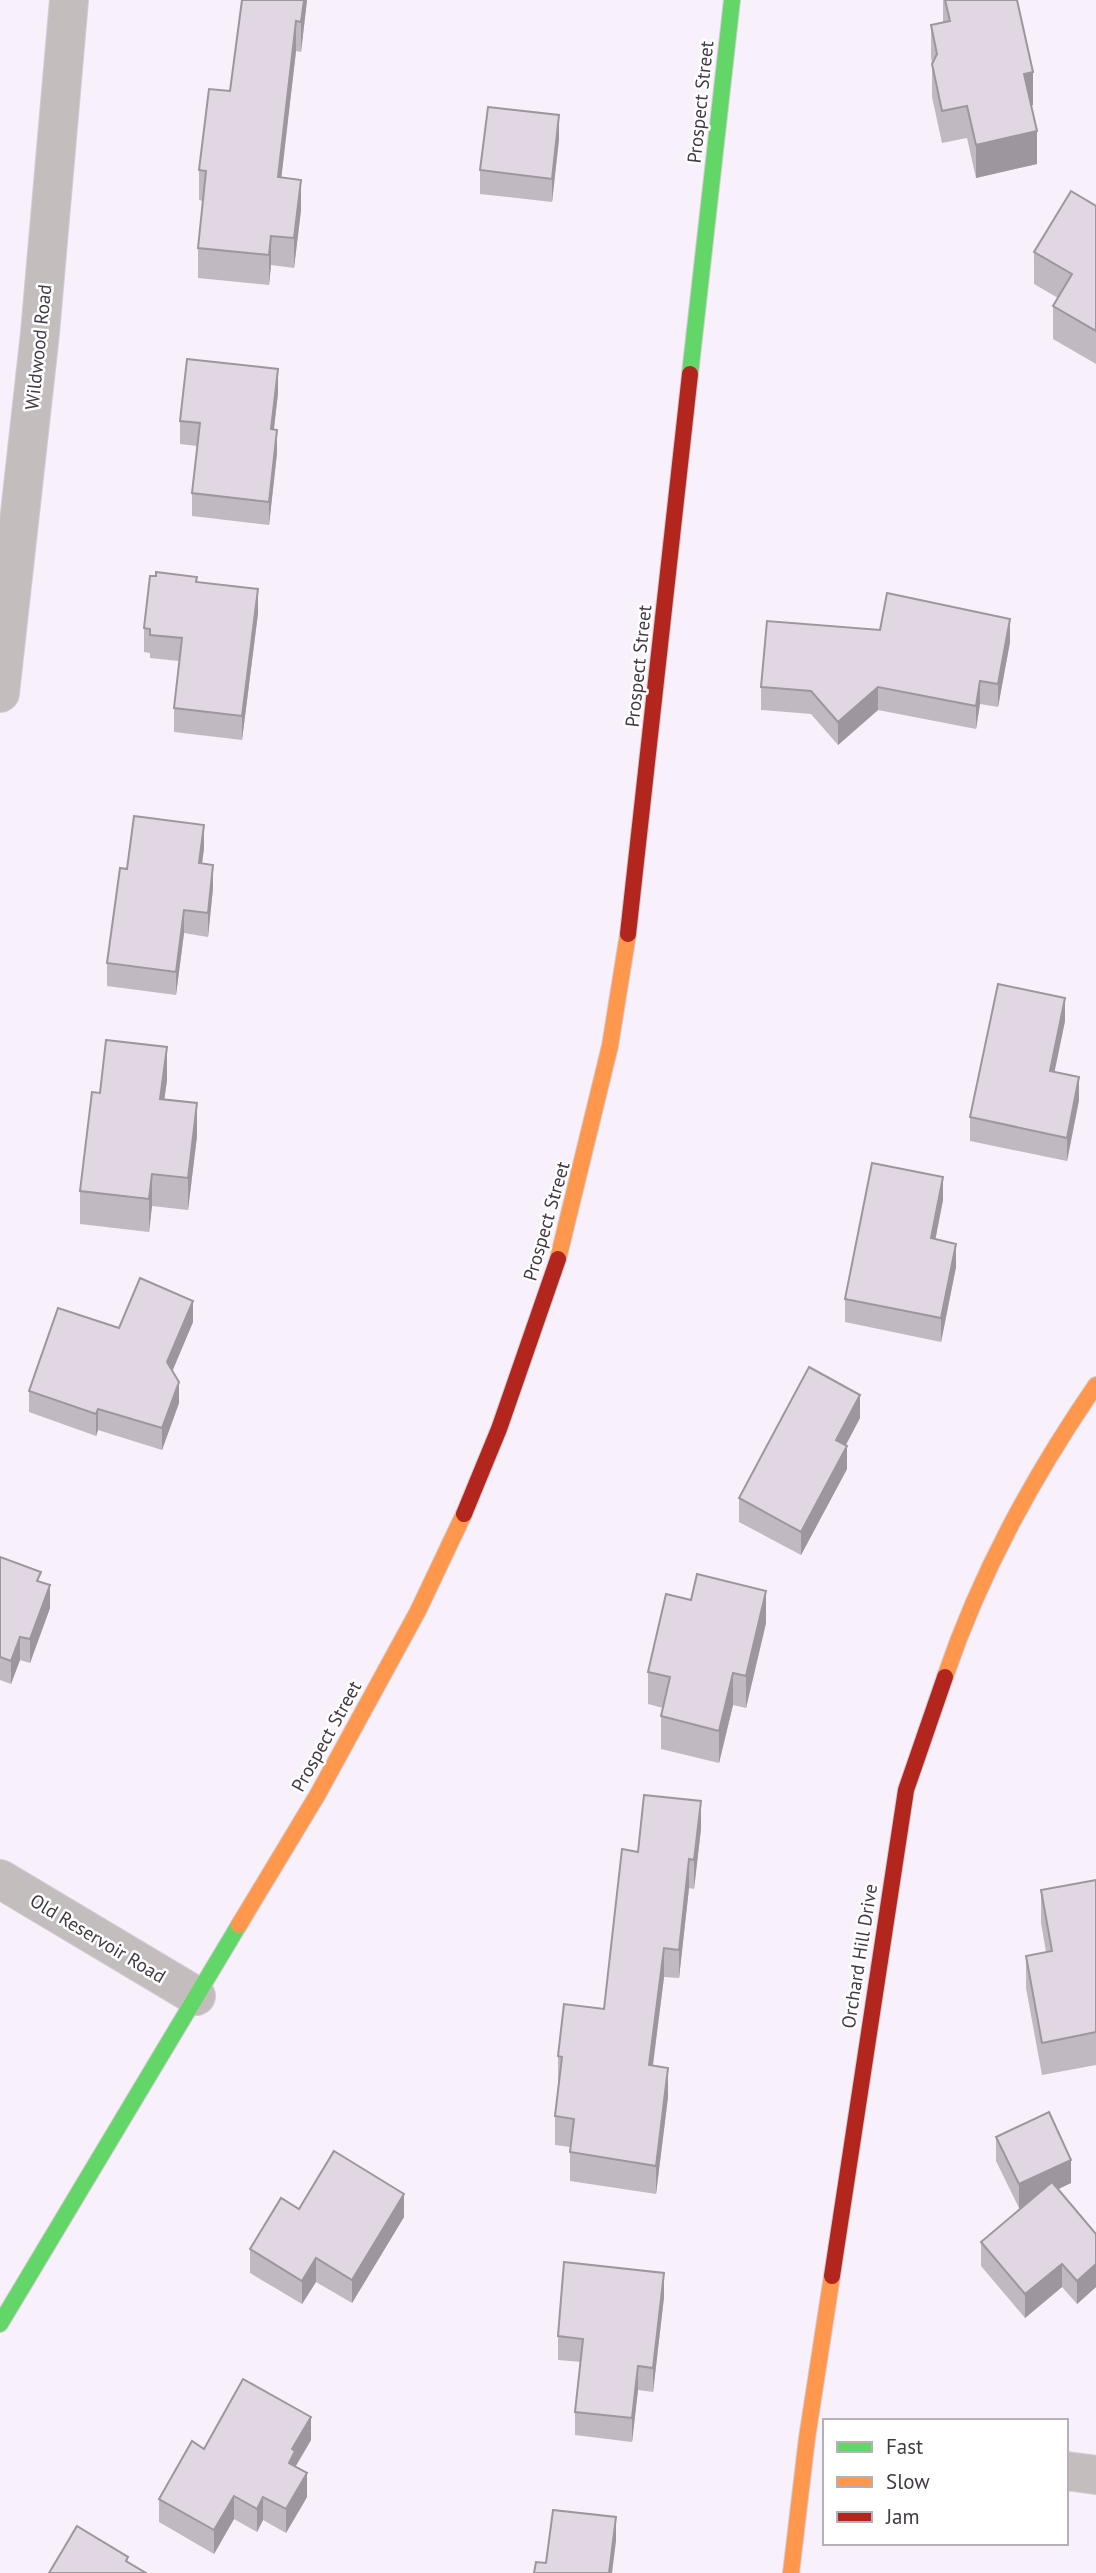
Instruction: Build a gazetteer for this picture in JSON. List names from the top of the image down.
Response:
{
  "streets": {
    "main road": ["Prospect Street", "Orchard Hill Drive"],
    "street": ["Wildwood Road", "Old Reservoir Road"]
  },
  "crossings": [
    ["Prospect Street", "Old Reservoir Road"]
  ],
  "legend": ["Fast", "Slow", "Jam"]
}
